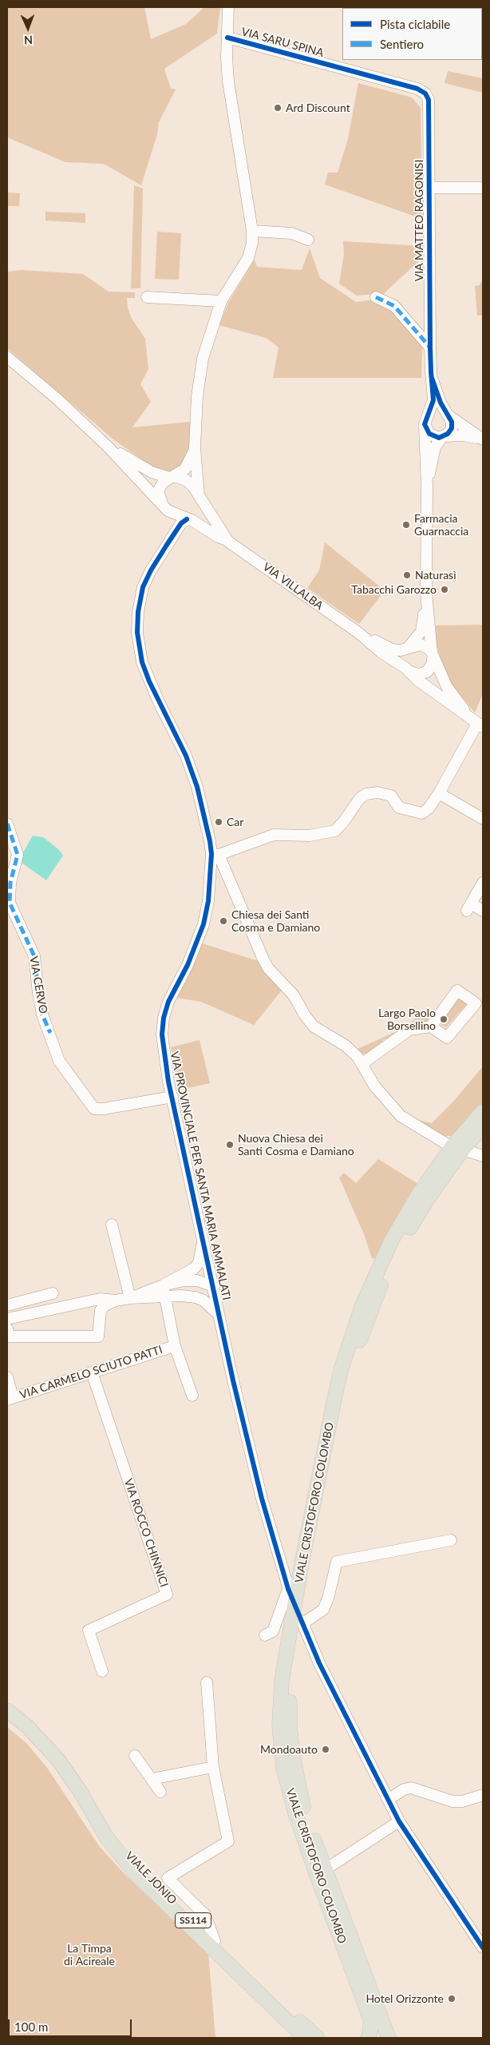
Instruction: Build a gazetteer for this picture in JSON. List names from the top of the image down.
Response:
{
  "streets": {
    "main road": ["VIALE CRISTOFORO COLOMBO", "VIALE JONIO", "SS114"],
    "street": [
      "VIA SARU SPINA",
      "VIA MATTEO RAGONISI",
      "VIA VILLALBA",
      "VIA CERVO",
      "VIA PROVINCIALE PER SANTA MARIA AMMALATI",
      "VIA CARMELO SCIUTO PATTI",
      "VIA ROCCO CHINNICI"
    ]
  },
  "crossings": [
    ["VIA SARU SPINA", "VIA MATTEO RAGONISI"],
    ["VIA CERVO", "VIA PROVINCIALE PER SANTA MARIA AMMALATI"],
    ["VIA CARMELO SCIUTO PATTI", "VIA ROCCO CHINNICI"]
  ],
  "parks": ["La Timpa di Acireale"],
  "places": [
    "Ard Discount",
    "Farmacia Guarnaccia",
    "Naturasì",
    "Tabacchi Garozzo",
    "Car",
    "Chiesa dei Santi Cosma e Damiano",
    "Largo Paolo Borsellino",
    "Nuova Chiesa dei Santi Cosma e Damiano",
    "Mondoauto",
    "Hotel Orizzonte"
  ],
  "legend": ["Pista ciclabile", "Sentiero"],
  "scale_bar": "100 m",
  "north": "bottom"
}
